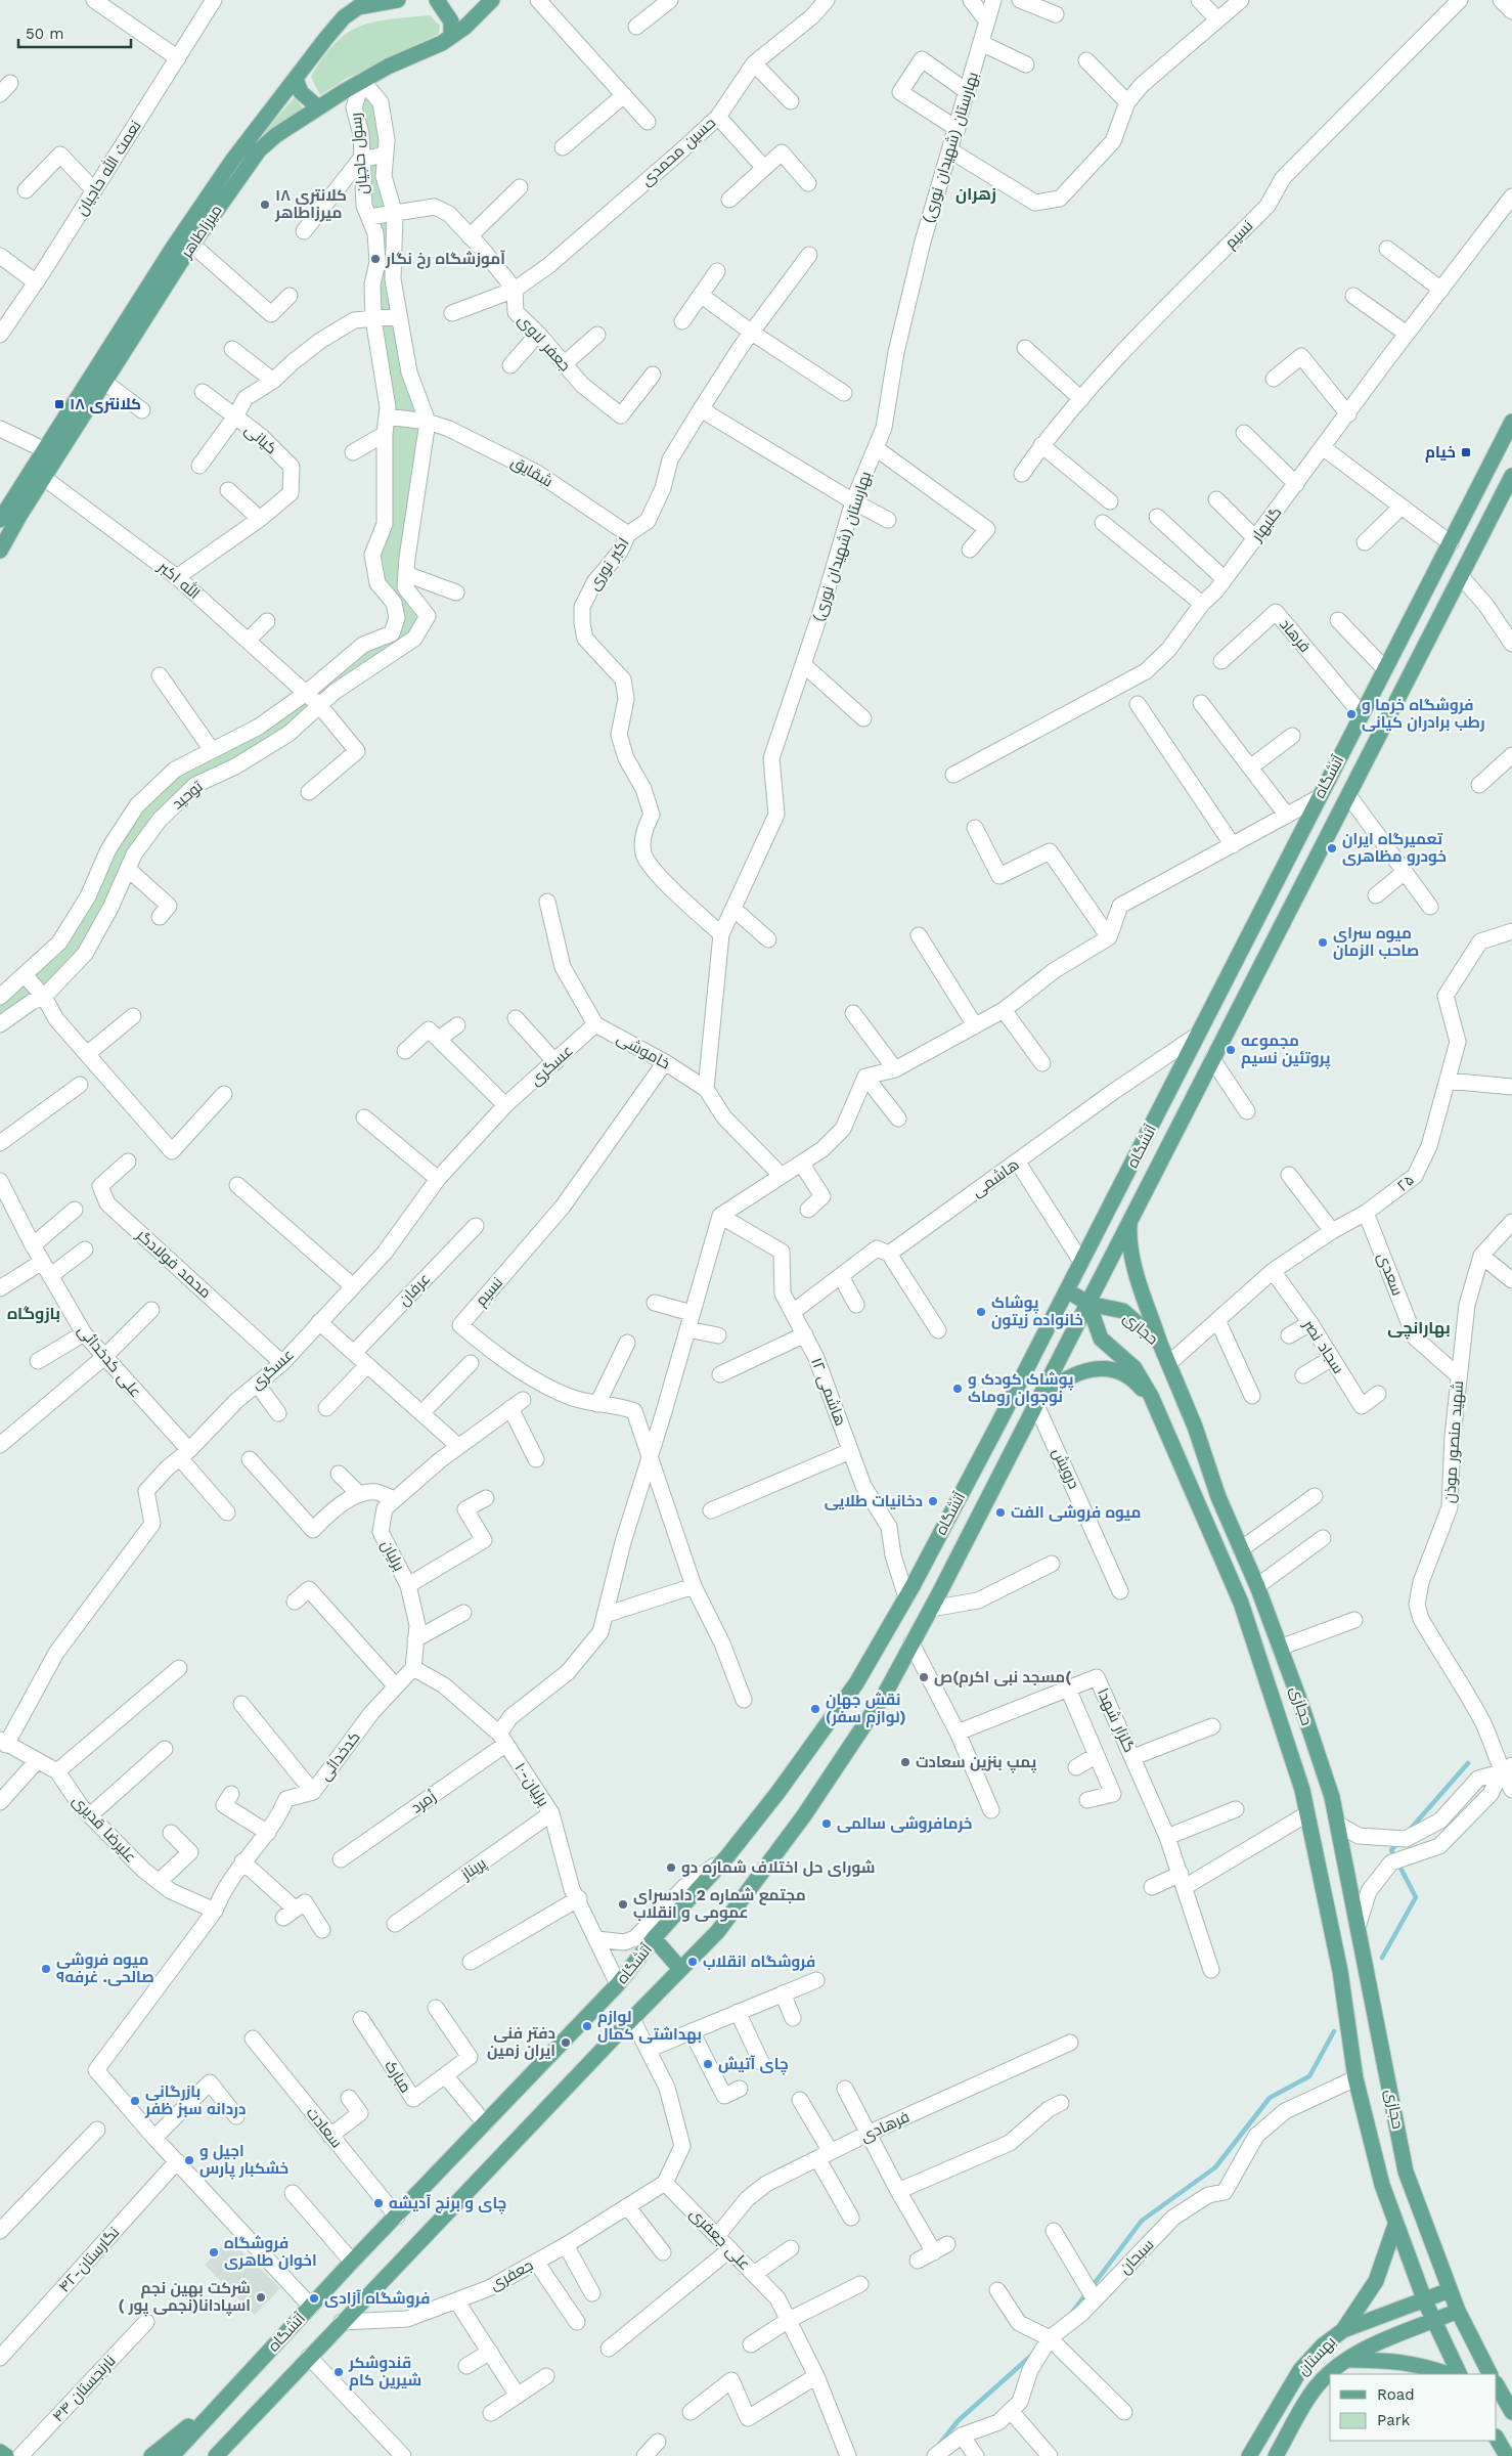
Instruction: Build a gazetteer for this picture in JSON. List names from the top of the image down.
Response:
{
  "streets": {
    "main road": [
      "میرزاطاهر",
      "آتشگاه",
      "حجازی",
      "بهستان"
    ],
    "street": [
      "بهارستان (شهیدان نوری)",
      "حسین محمدی",
      "رسول حاجیان",
      "نعمت الله حاجیان",
      "نسیم",
      "جعفر لاوی",
      "کیانی",
      "شقایق",
      "گلبهار",
      "اکبر نوری",
      "الله اکبر",
      "فرهاد",
      "توحید",
      "خاموشی",
      "عسگری",
      "هاشمی",
      "۲۵",
      "محمد فولادگر",
      "سعدی",
      "عرفان",
      "سجاد نصر",
      "علی کدخدائی",
      "۱۲ هاشمی",
      "شهید منصور موذن",
      "درویش",
      "برلیان",
      "گلزار شهدا",
      "کدخدائی",
      "۱۰-برلیان",
      "زُمرد",
      "علیرضا قدیری",
      "پریناز",
      "مبارک",
      "فرهادی",
      "سعادت",
      "علی جعفری",
      "سبحان",
      "۴۲-نگارستان",
      "جعفری",
      "۴۴ نارنجستان"
    ]
  },
  "crossings": [
    ["بهارستان (شهیدان نوری)", "اکبر نوری"],
    ["بهارستان (شهیدان نوری)", "خاموشی"],
    ["حسین محمدی", "جعفر لاوی"],
    ["رسول حاجیان", "میرزاطاهر"],
    ["رسول حاجیان", "کیانی"],
    ["رسول حاجیان", "شقایق"],
    ["رسول حاجیان", "توحید"],
    ["میرزاطاهر", "الله اکبر"],
    ["نسیم", "خاموشی"],
    ["نسیم", "زُمرد"],
    ["کیانی", "الله اکبر"],
    ["شقایق", "اکبر نوری"],
    ["الله اکبر", "توحید"],
    ["فرهاد", "آتشگاه"],
    ["آتشگاه", "هاشمی"],
    ["آتشگاه", "حجازی"],
    ["آتشگاه", "۱۲ هاشمی"],
    ["آتشگاه", "درویش"],
    ["آتشگاه", "سعادت"],
    ["آتشگاه", "جعفری"],
    ["خاموشی", "عسگری"],
    ["عسگری", "محمد فولادگر"],
    ["عسگری", "علی کدخدائی"],
    ["هاشمی", "۱۲ هاشمی"],
    ["۲۵", "سعدی"],
    ["۲۵", "حجازی"],
    ["۲۵", "سجاد نصر"],
    ["سعدی", "شهید منصور موذن"],
    ["حجازی", "سبحان"],
    ["حجازی", "بهستان"],
    ["۱۲ هاشمی", "زُمرد"],
    ["برلیان", "کدخدائی"],
    ["برلیان", "۱۰-برلیان"],
    ["کدخدائی", "۱۰-برلیان"],
    ["کدخدائی", "علیرضا قدیری"],
    ["۱۰-برلیان", "زُمرد"],
    ["۱۰-برلیان", "پریناز"],
    ["فرهادی", "علی جعفری"],
    ["علی جعفری", "جعفری"]
  ],
  "districts": ["زهران", "بازوگاه", "بهارانچی"],
  "places": {
    "other": [
      "کلانتری ۱۸ میرزاطاهر",
      "آموزشگاه رخ نگار",
      "فروشگاه خرما و رطب برادران کیانی",
      "تعمیرگاه ایران خودرو مظاهری",
      "میوه سرای صاحب الزمان",
      "مجموعه پروتئین نسیم",
      "پوشاک خانواده زیتون",
      "پوشاک کودک و نوجوان روماک",
      "دخانیات طلایی",
      "میوه فروشی الفت",
      "مسجد نبی اکرم)ص(",
      "نقش جهان (لوازم سفر)",
      "پمپ بنزین سعادت",
      "خرمافروشی سالمی",
      "شورای حل اختلاف شماره دو",
      "مجتمع شماره 2 دادسرای عمومی و انقلاب",
      "فروشگاه انقلاب",
      "میوه فروشی صالحی. غرفه۹",
      "لوازم بهداشتی کمال",
      "دفتر فنی ایران زمین",
      "چای آتیش",
      "بازرگانی دردانه سبز ظفر",
      "اجیل و خشکبار پارس",
      "چای و برنج آدیشه",
      "فروشگاه اخوان طاهری",
      "شرکت بهین نجم اسپادانا(نجمی پور )",
      "فروشگاه آزادی",
      "قندوشکر شیرین کام"
    ],
    "transit": ["کلانتری ۱۸", "خیام"]
  },
  "legend": ["Road", "Park"],
  "scale_bar": "50 m"
}
